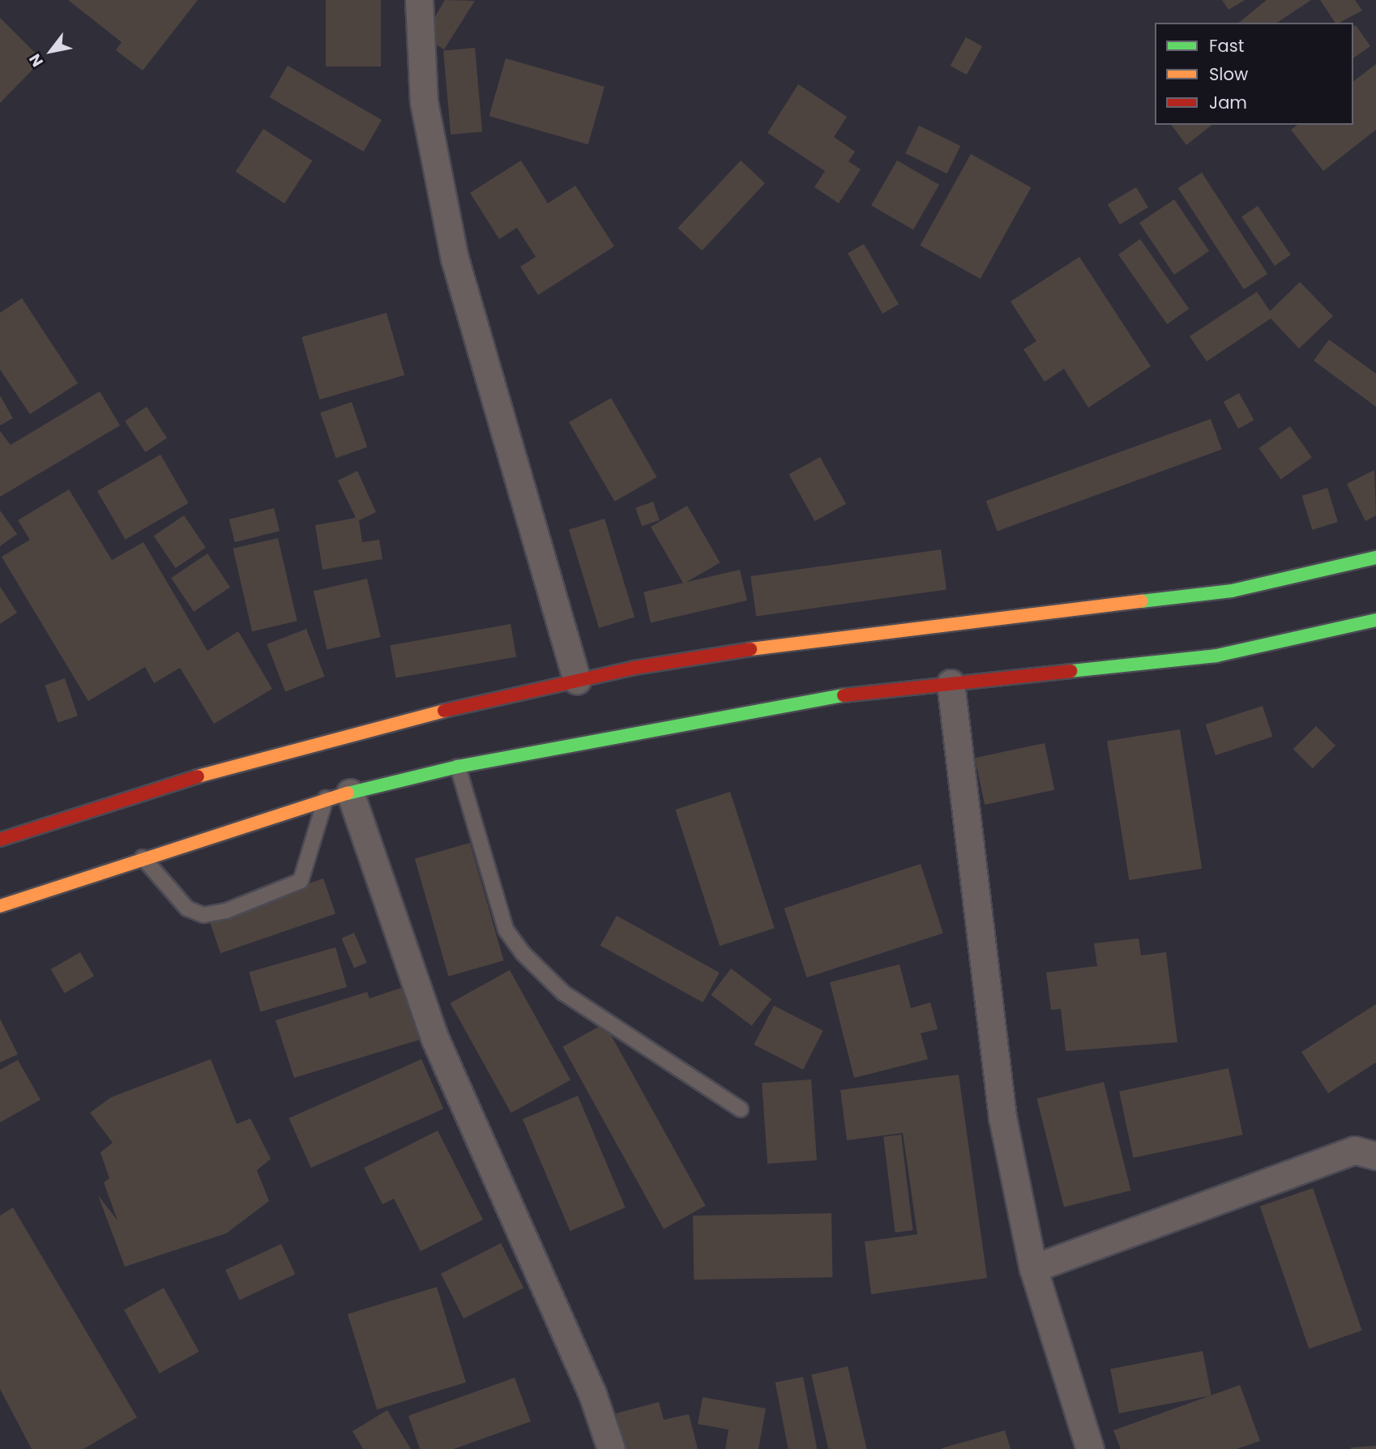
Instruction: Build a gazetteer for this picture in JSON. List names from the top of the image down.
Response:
{
  "legend": ["Fast", "Slow", "Jam"],
  "north": "bottom left"
}
